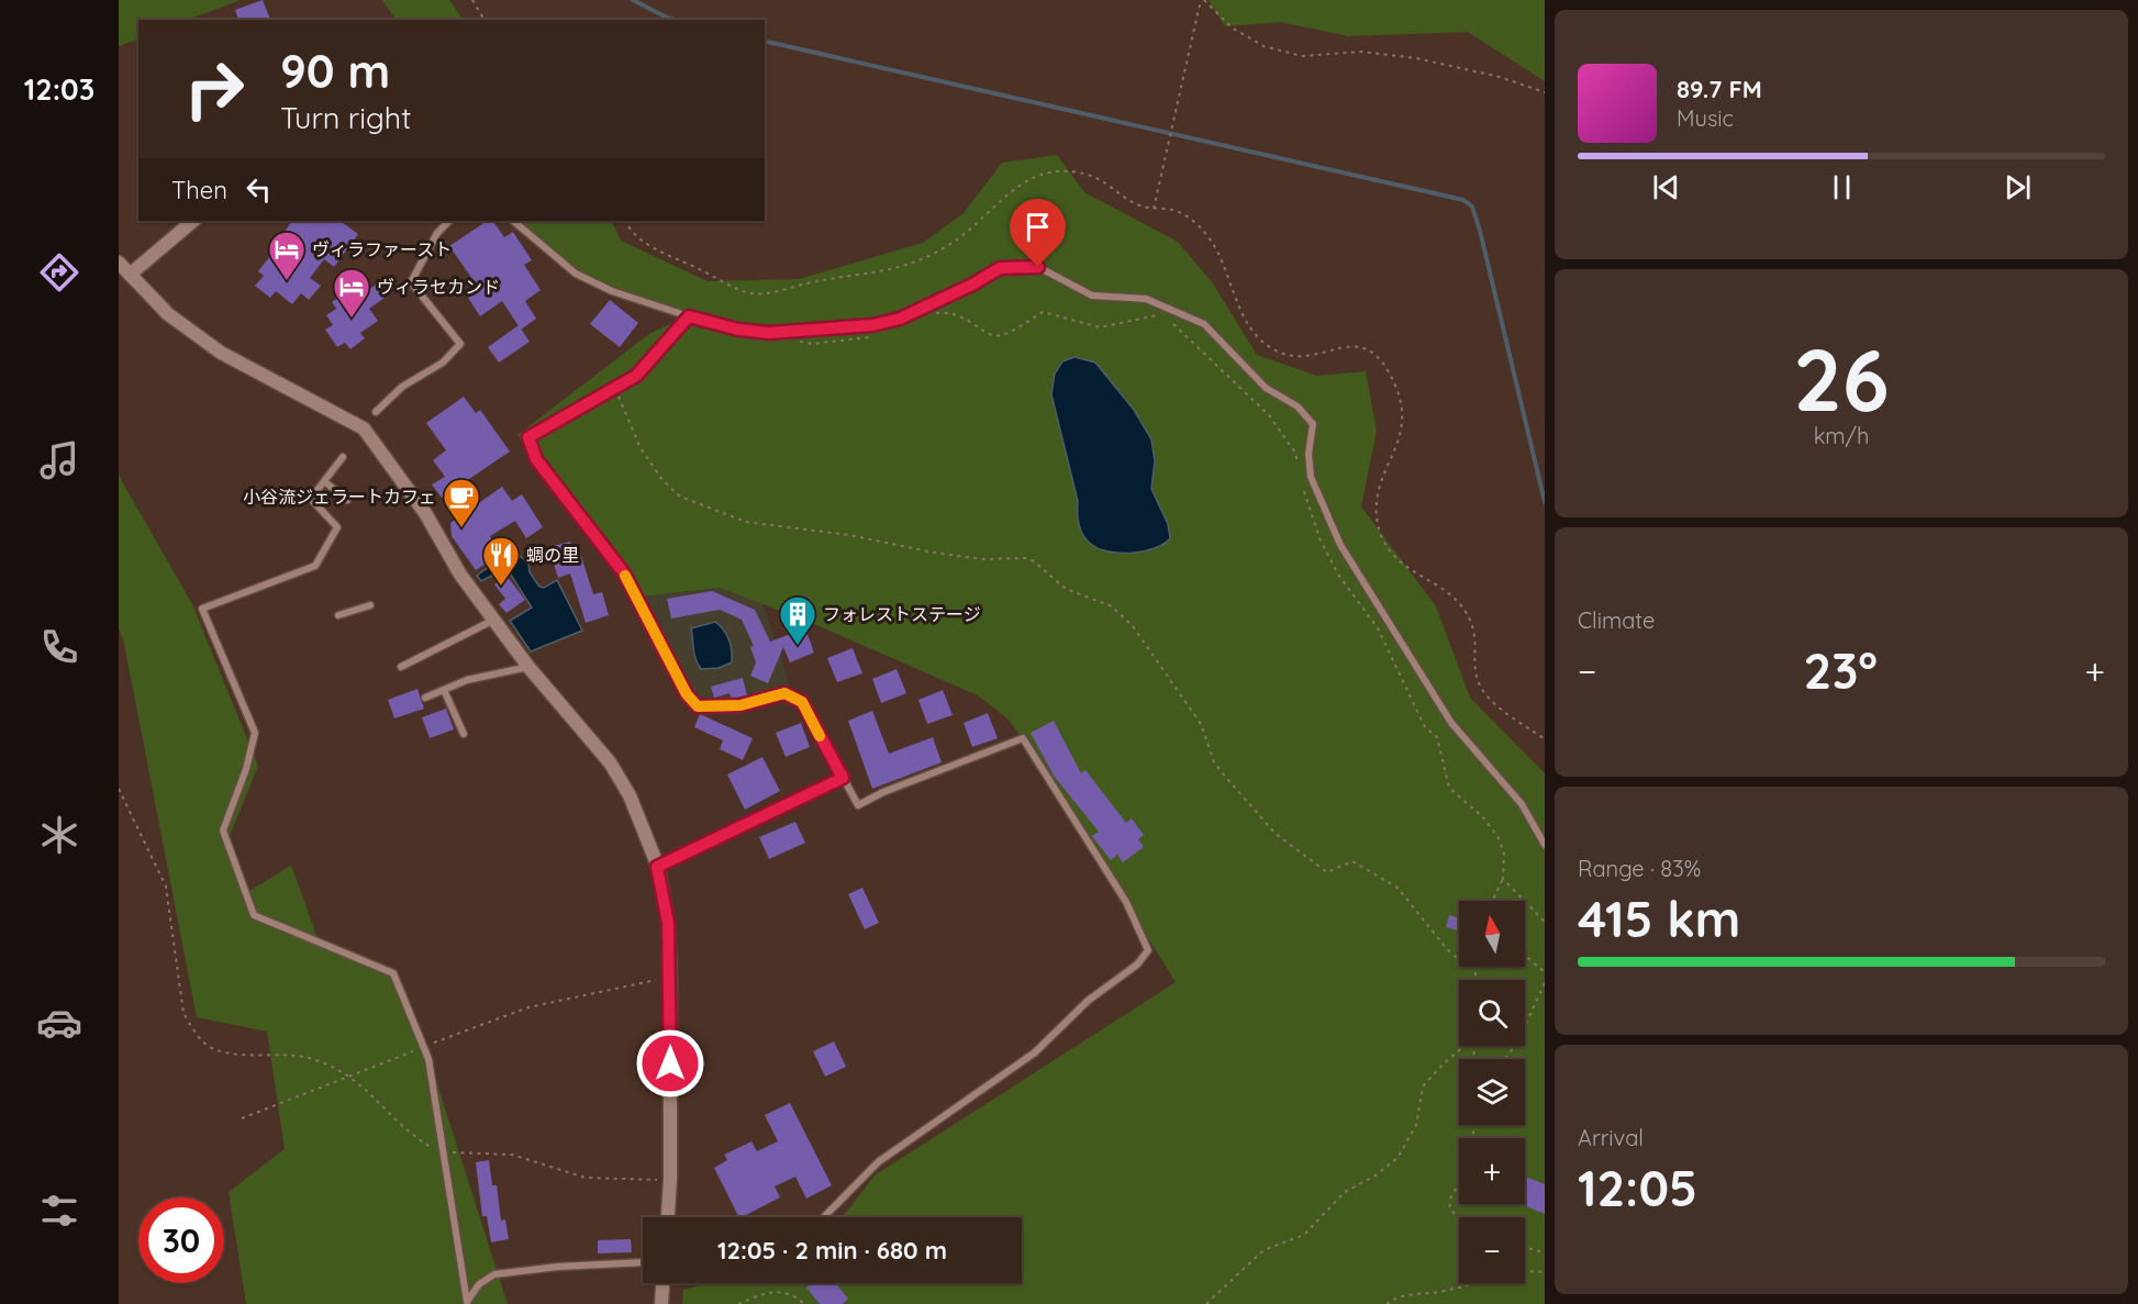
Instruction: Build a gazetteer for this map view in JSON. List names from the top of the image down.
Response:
{
  "places": {
    "hotel": ["ヴィラファースト", "ヴィラセカンド"],
    "cafe": ["小谷流ジェラートカフェ"],
    "restaurant": ["蜩の里"],
    "building": ["フォレストステージ"]
  },
  "north": "top",
  "page": {
    "tabs": "12:03",
    "turn": ["90 m", "Turn right"],
    "song": ["89.7 FM", "Music"],
    "then": "Then",
    "tile": [
      ["26", "km/h"],
      "Climate",
      ["Range · 83%", "415 km"],
      ["Arrival", "12:05"]
    ],
    "heat": ["−", "23°", "+"],
    "map_buttons": ["+", "−"],
    "limit": "30",
    "trip": "12:05 · 2 min · 680 m"
  }
}
